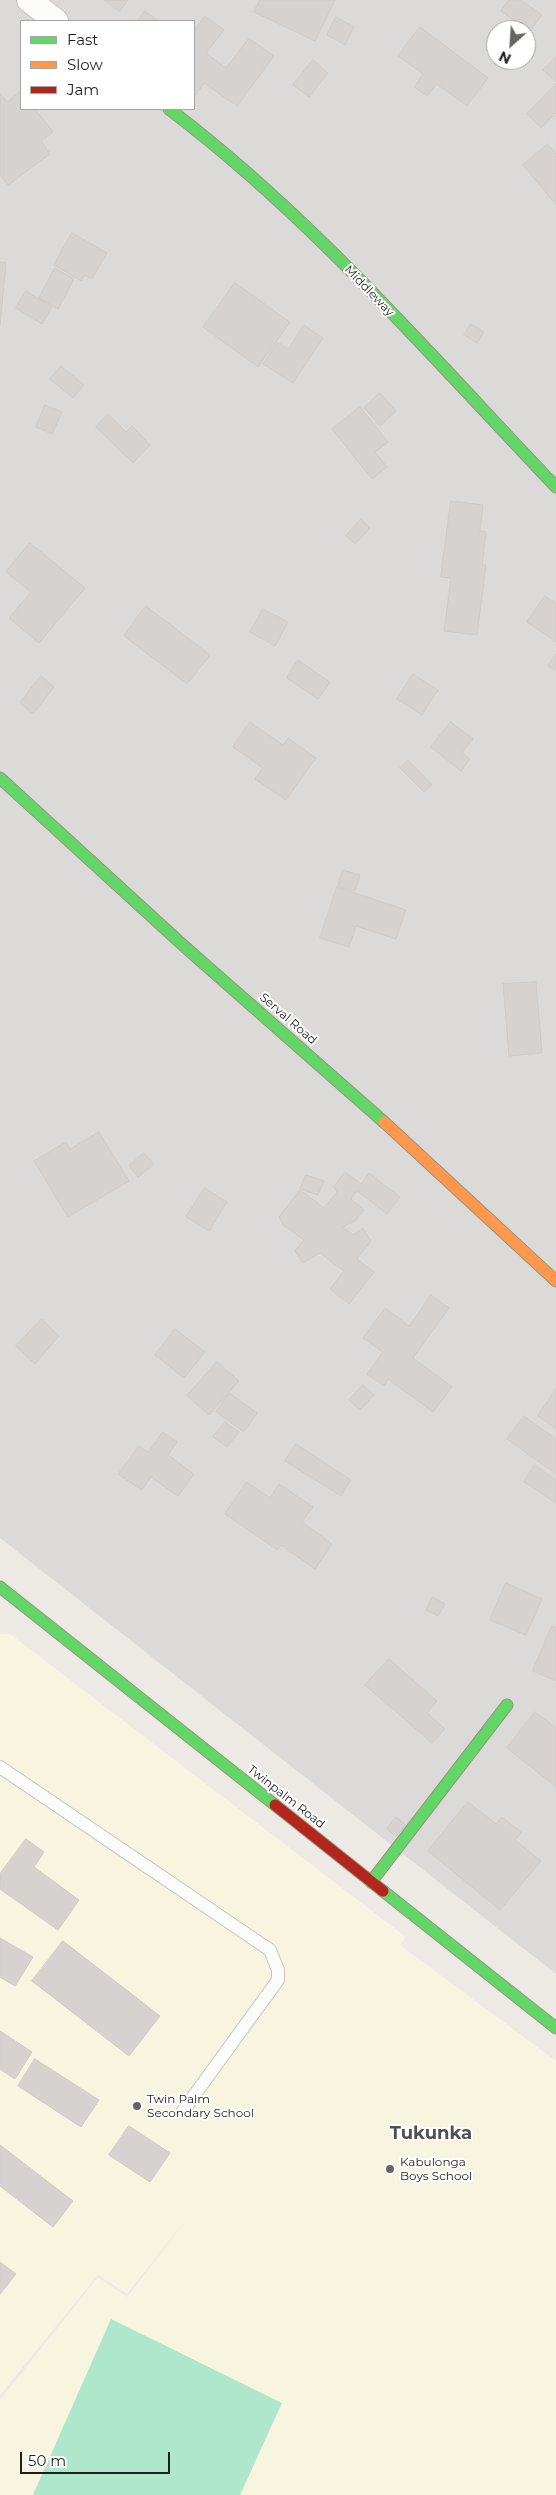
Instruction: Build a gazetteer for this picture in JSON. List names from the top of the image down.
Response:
{
  "streets": {
    "street": ["Middleway", "Serval Road", "Twinpalm Road"]
  },
  "districts": ["Tukunka"],
  "places": ["Twin Palm Secondary School", "Kabulonga Boys School"],
  "legend": ["Fast", "Slow", "Jam"],
  "scale_bar": "50 m",
  "north": "bottom left"
}
